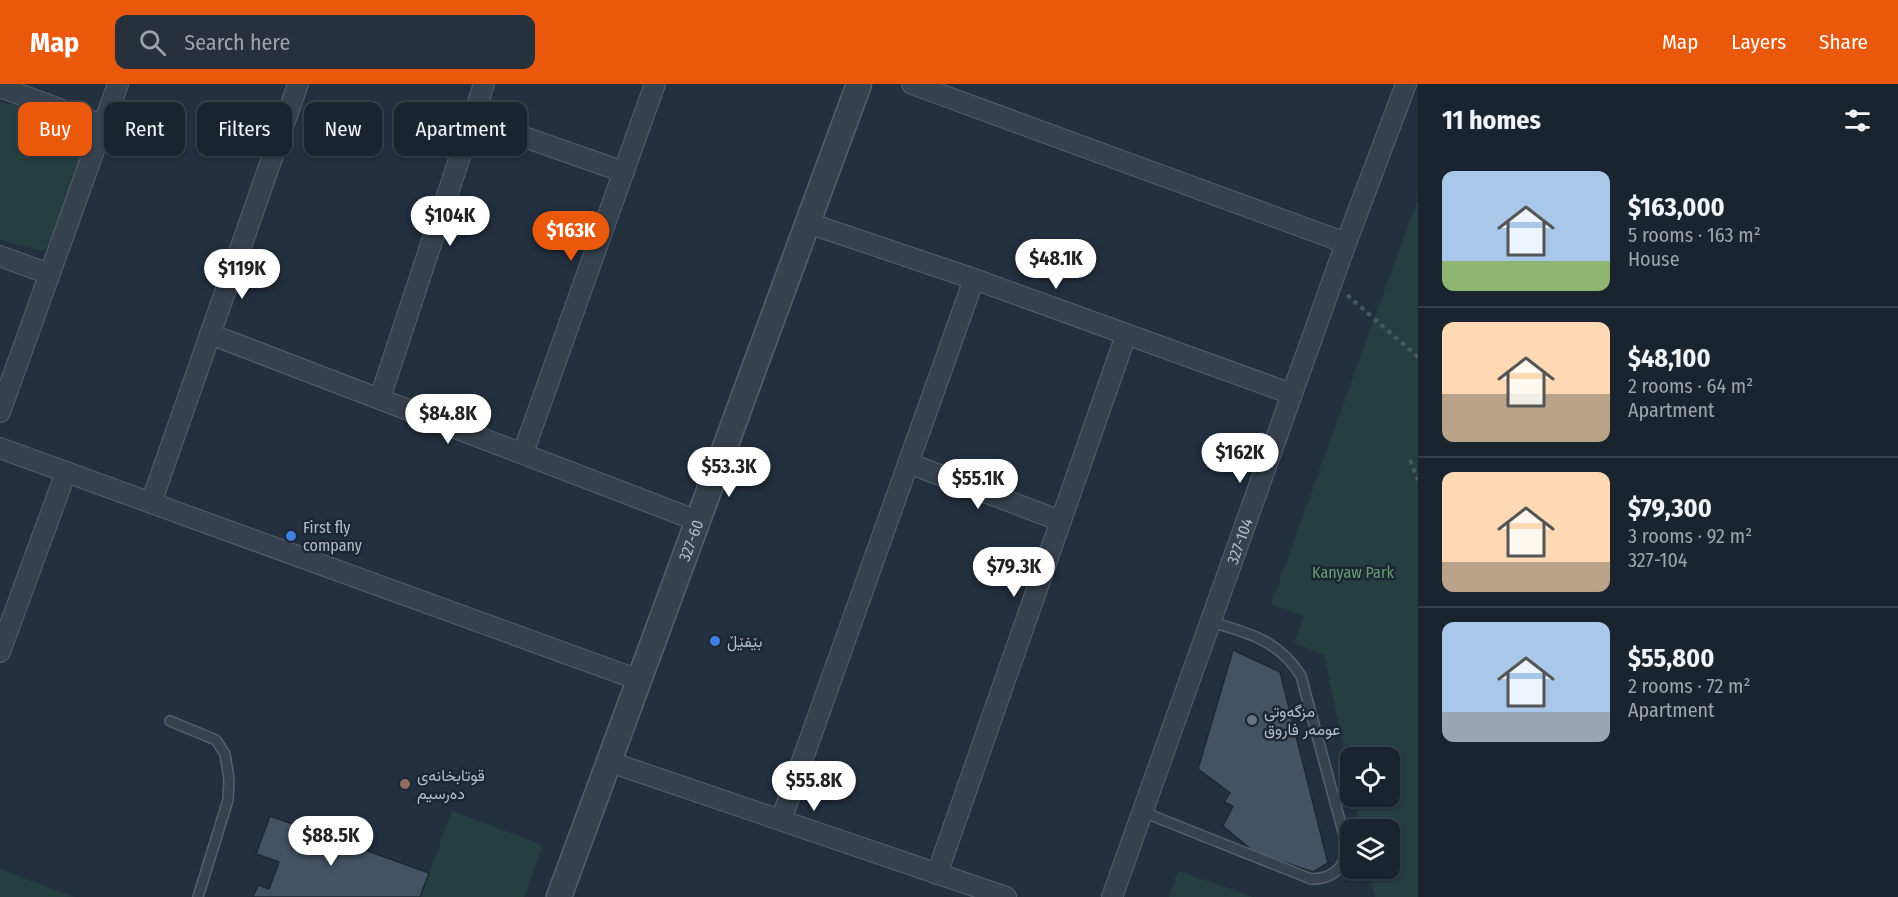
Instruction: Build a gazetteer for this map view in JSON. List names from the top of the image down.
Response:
{
  "streets": {
    "street": ["327-60", "327-104"]
  },
  "parks": ["Kanyaw Park"],
  "places": [
    "First fly company",
    "بێفێڵ",
    "مزگەوتی عومەر فاروق",
    "قوتابخانەی دەرسیم"
  ],
  "page": {
    "header": "Map",
    "search": "Search here",
    "nav": ["Map", "Layers", "Share"],
    "heading": "11 homes",
    "chip": [
      "Buy",
      "Rent",
      "Filters",
      "New",
      "Apartment"
    ],
    "list": [
      {
        "name": "$163,000",
        "note": "5 rooms · 163 m² · House"
      },
      {
        "name": "$48,100",
        "note": "2 rooms · 64 m² · Apartment"
      },
      {
        "name": "$79,300",
        "note": "3 rooms · 92 m² · 327-104"
      },
      {
        "name": "$55,800",
        "note": "2 rooms · 72 m² · Apartment"
      }
    ],
    "price": [
      "$104K",
      "$163K",
      "$48.1K",
      "$119K",
      "$84.8K",
      "$162K",
      "$53.3K",
      "$55.1K",
      "$79.3K",
      "$55.8K",
      "$88.5K"
    ]
  }
}
